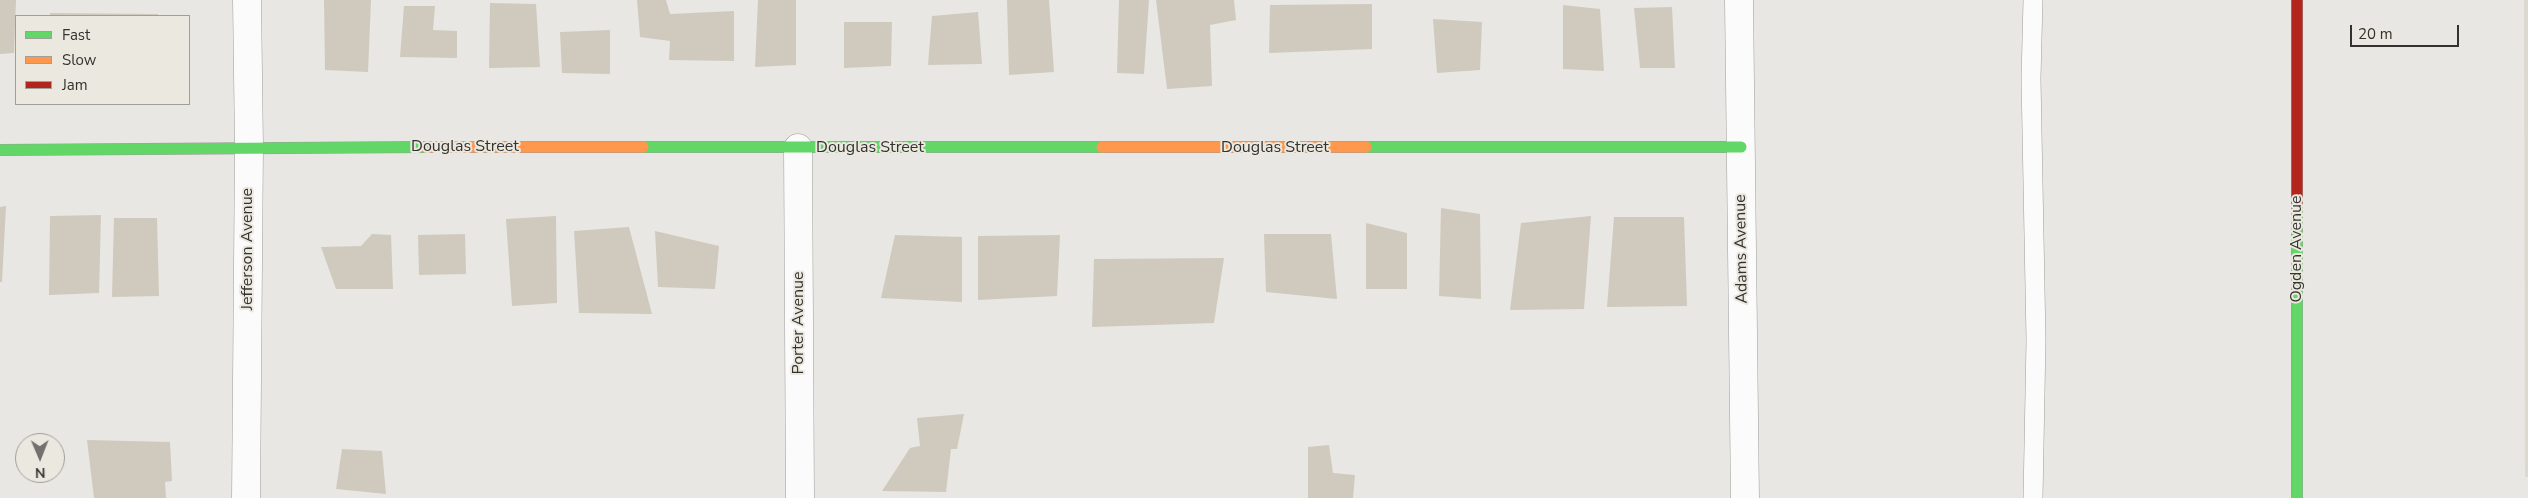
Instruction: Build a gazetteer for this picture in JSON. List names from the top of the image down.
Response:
{
  "streets": {
    "street": [
      "Douglas Street",
      "Jefferson Avenue",
      "Adams Avenue",
      "Ogden Avenue",
      "Porter Avenue"
    ]
  },
  "crossings": [
    ["Douglas Street", "Jefferson Avenue"],
    ["Douglas Street", "Adams Avenue"],
    ["Douglas Street", "Porter Avenue"]
  ],
  "legend": ["Fast", "Slow", "Jam"],
  "scale_bar": "20 m",
  "north": "bottom"
}
